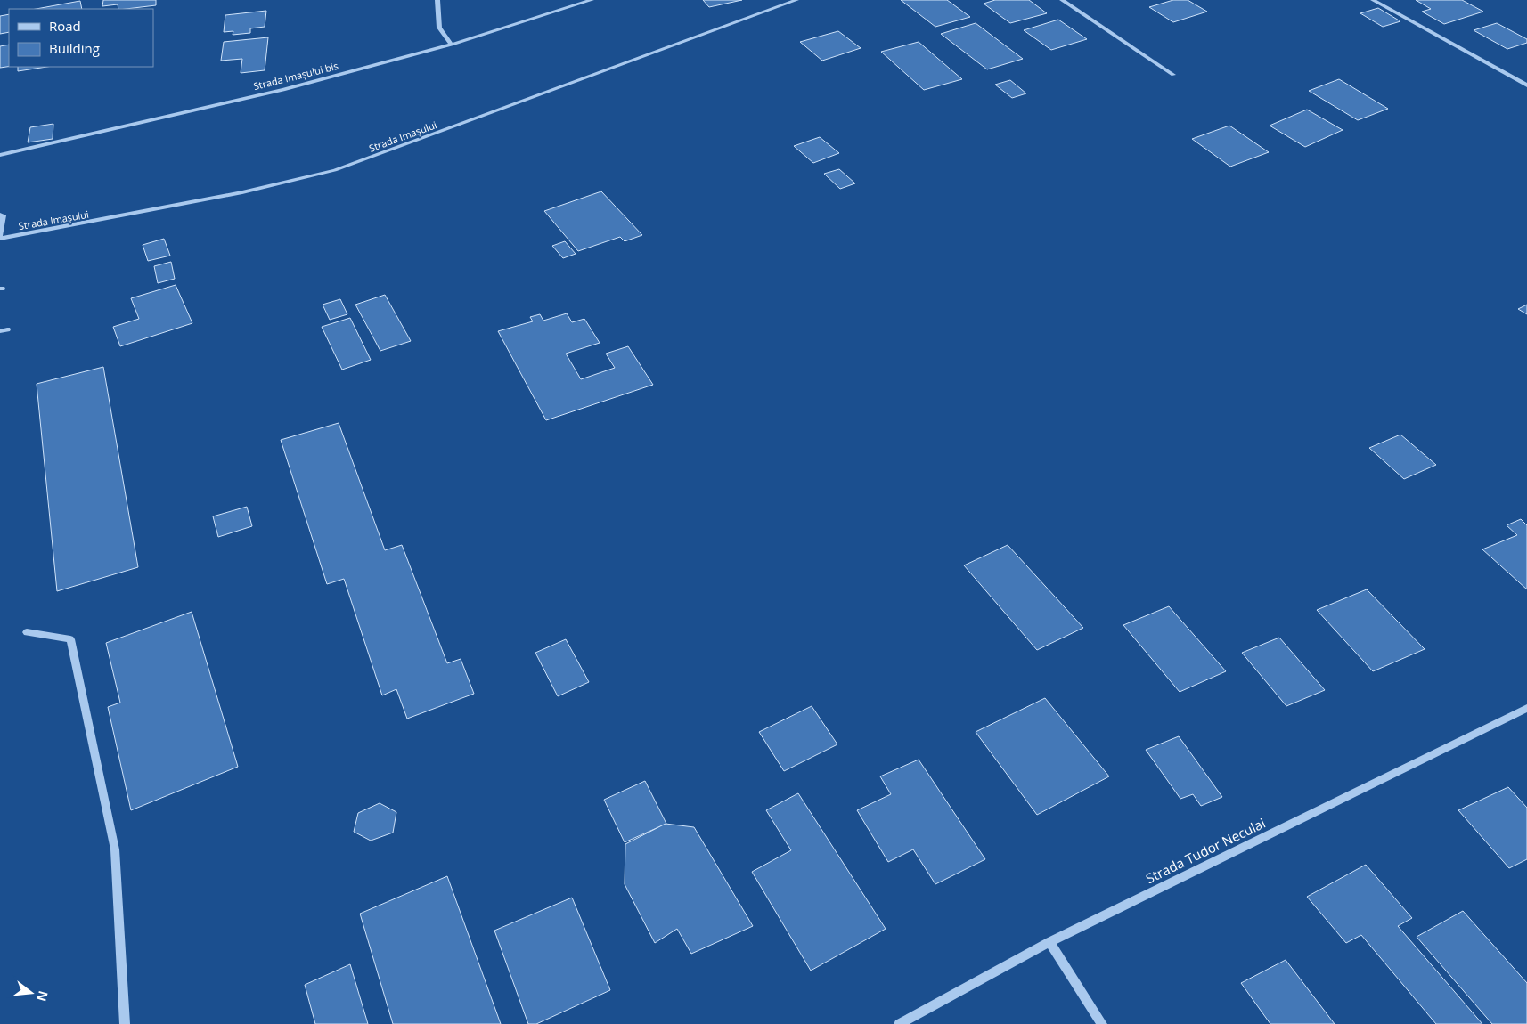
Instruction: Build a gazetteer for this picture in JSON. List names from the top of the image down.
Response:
{
  "streets": {
    "street": ["Strada Imașului bis", "Strada Imașului", "Strada Tudor Neculai"]
  },
  "legend": ["Road", "Building"],
  "north": "right"
}
